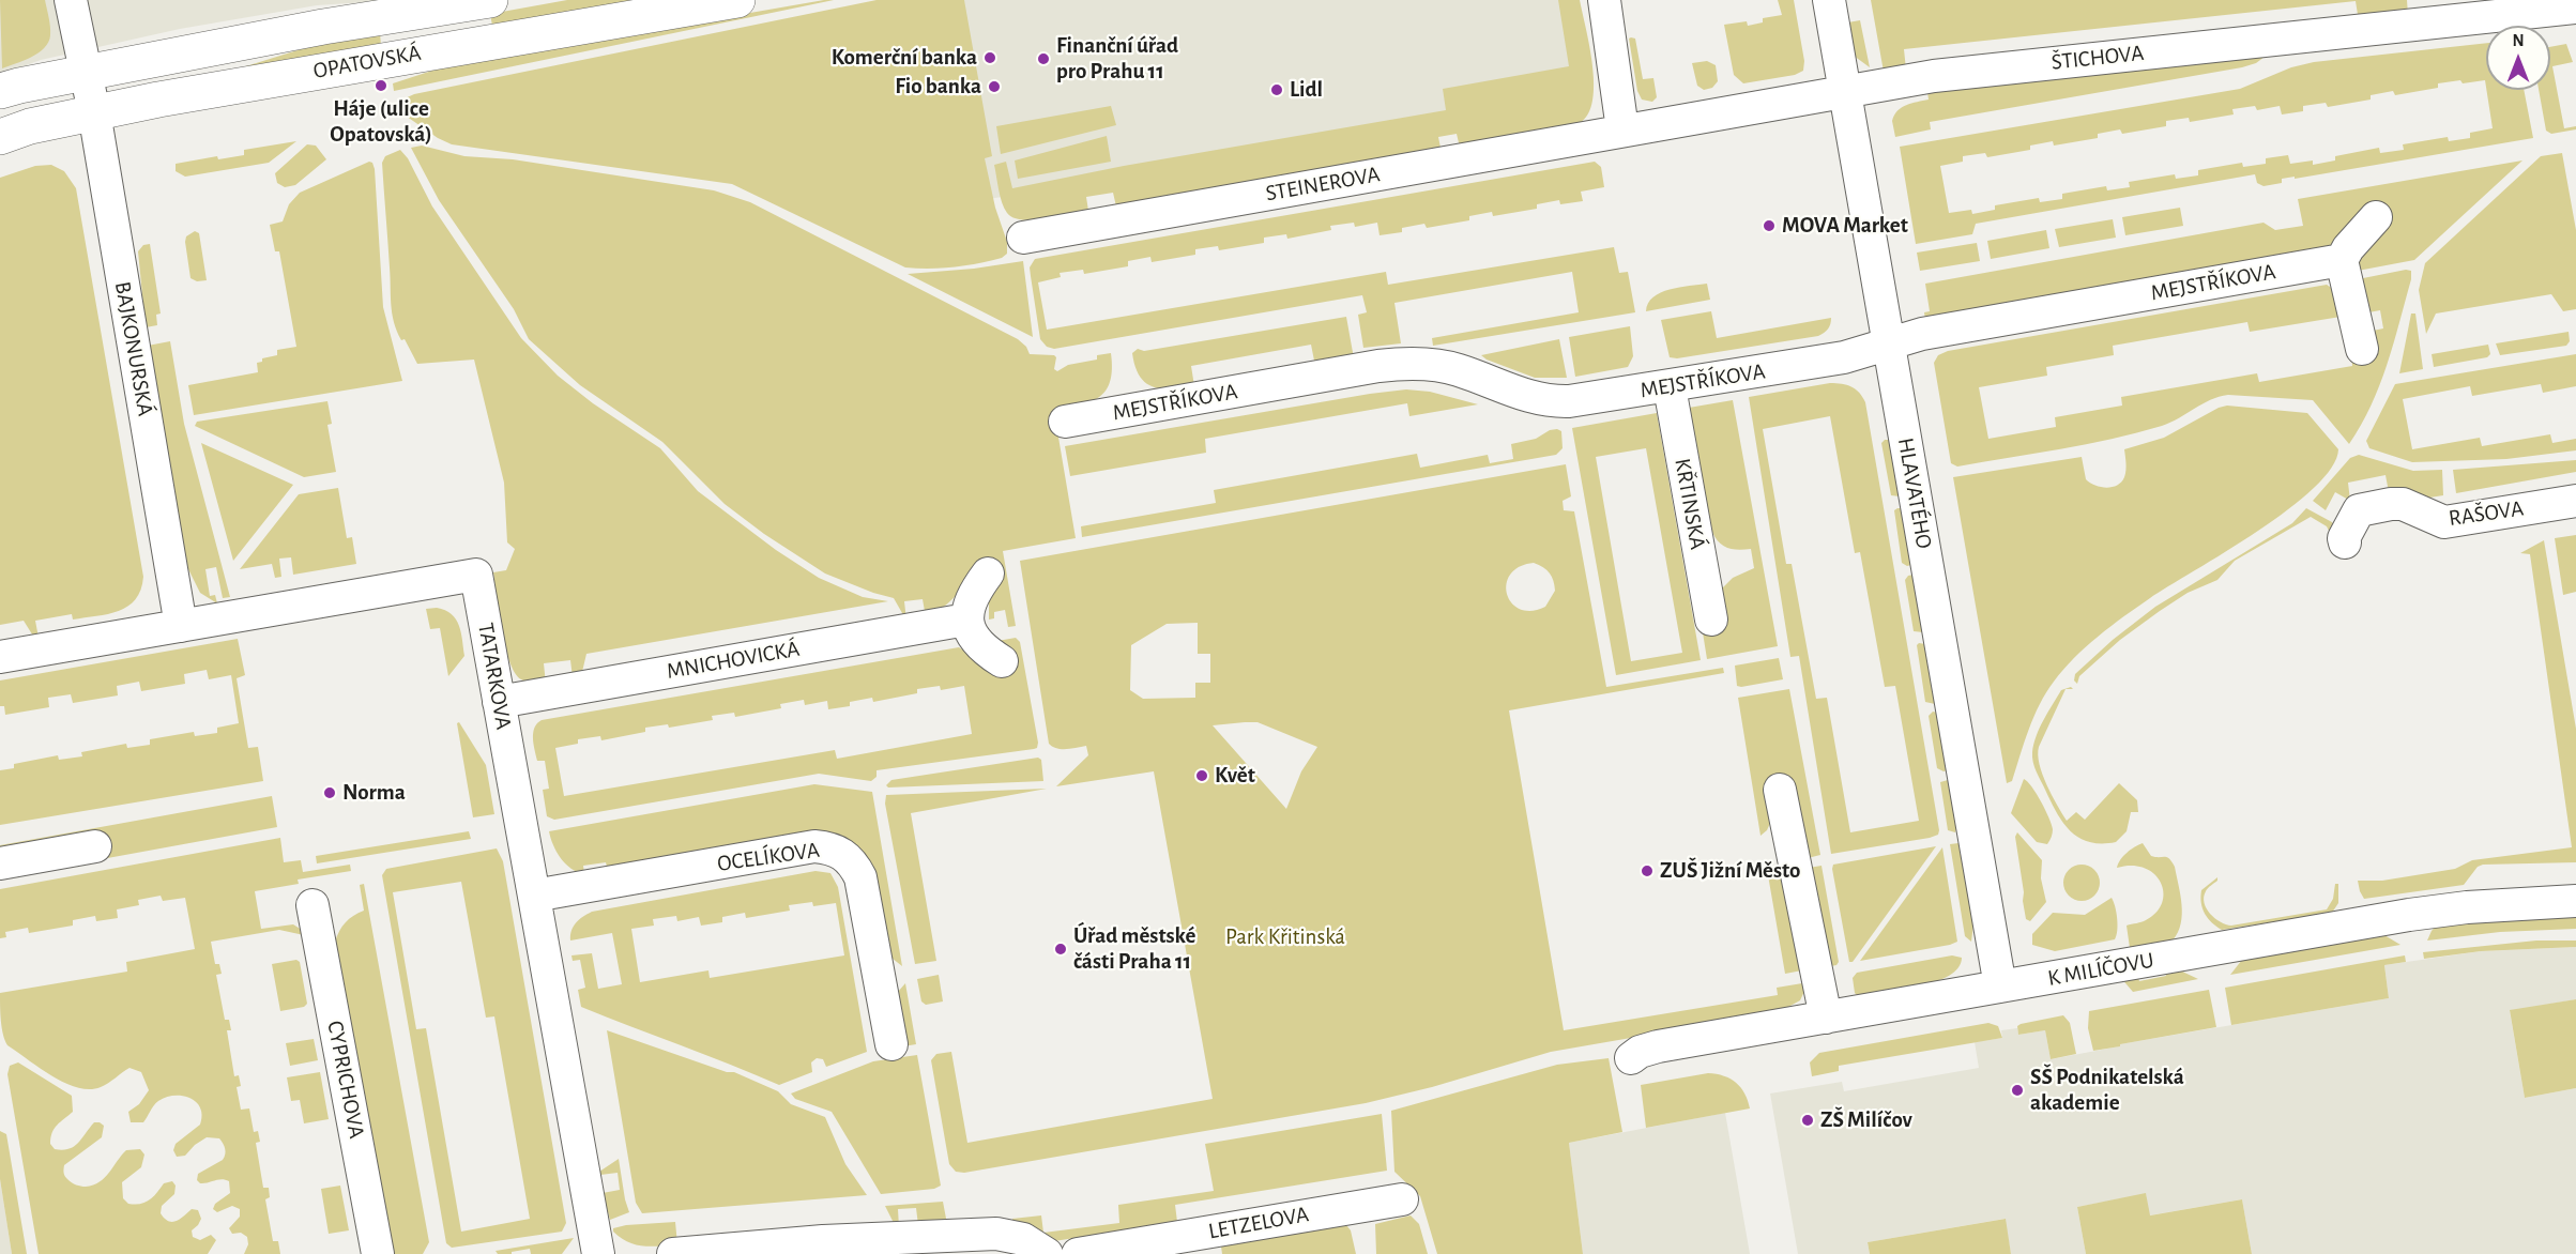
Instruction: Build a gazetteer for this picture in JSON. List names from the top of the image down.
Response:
{
  "streets": {
    "main road": ["OPATOVSKÁ"],
    "street": [
      "ŠTICHOVA",
      "STEINEROVA",
      "MEJSTŘÍKOVA",
      "BAJKONURSKÁ",
      "HLAVATÉHO",
      "KŘTINSKÁ",
      "RAŠOVA",
      "MNICHOVICKÁ",
      "TATARKOVA",
      "OCELÍKOVA",
      "K MILÍČOVU",
      "CYPRICHOVA",
      "LETZELOVA"
    ]
  },
  "crossings": [
    ["ŠTICHOVA", "STEINEROVA"],
    ["ŠTICHOVA", "HLAVATÉHO"],
    ["OPATOVSKÁ", "BAJKONURSKÁ"],
    ["MEJSTŘÍKOVA", "HLAVATÉHO"],
    ["MEJSTŘÍKOVA", "KŘTINSKÁ"],
    ["BAJKONURSKÁ", "TATARKOVA"],
    ["HLAVATÉHO", "K MILÍČOVU"],
    ["MNICHOVICKÁ", "TATARKOVA"],
    ["TATARKOVA", "OCELÍKOVA"]
  ],
  "parks": ["Park Křitinská"],
  "places": [
    "Komerční banka",
    "Finanční úřad pro Prahu 11",
    "Háje (ulice Opatovská)",
    "Fio banka",
    "Lidl",
    "MOVA Market",
    "Květ",
    "Norma",
    "ZUŠ Jižní Město",
    "Úřad městské části Praha 11",
    "SŠ Podnikatelská akademie",
    "ZŠ Milíčov"
  ],
  "north": "top"
}
